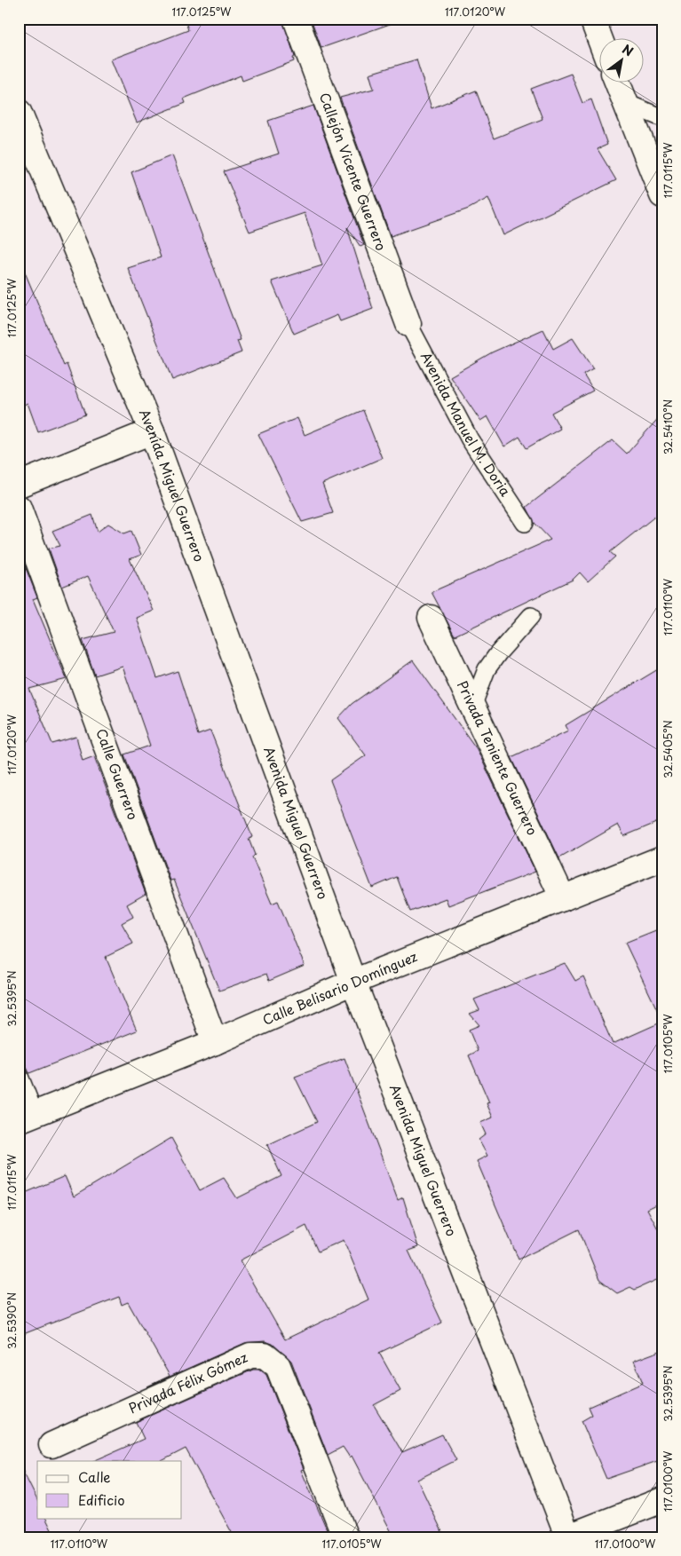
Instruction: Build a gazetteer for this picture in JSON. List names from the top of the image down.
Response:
{
  "streets": {
    "street": [
      "Callejón Vicente Guerrero",
      "Avenida Miguel Guerrero",
      "Privada Teniente Guerrero",
      "Calle Guerrero",
      "Calle Belisario Domínguez",
      "Privada Félix Gómez"
    ],
    "lane": ["Avenida Manuel M. Doria"]
  },
  "crossings": [
    ["Callejón Vicente Guerrero", "Avenida Manuel M. Doria"],
    ["Avenida Miguel Guerrero", "Calle Belisario Domínguez"],
    ["Privada Teniente Guerrero", "Calle Belisario Domínguez"],
    ["Calle Guerrero", "Calle Belisario Domínguez"]
  ],
  "legend": ["Calle", "Edificio"],
  "north": "top right",
  "coordinates": [
    "117.0125°W",
    "117.0120°W",
    "117.0115°W",
    "32.5410°N",
    "117.0110°W",
    "32.5405°N",
    "32.5395°N",
    "117.0105°W",
    "32.5390°N",
    "117.0100°W"
  ]
}
